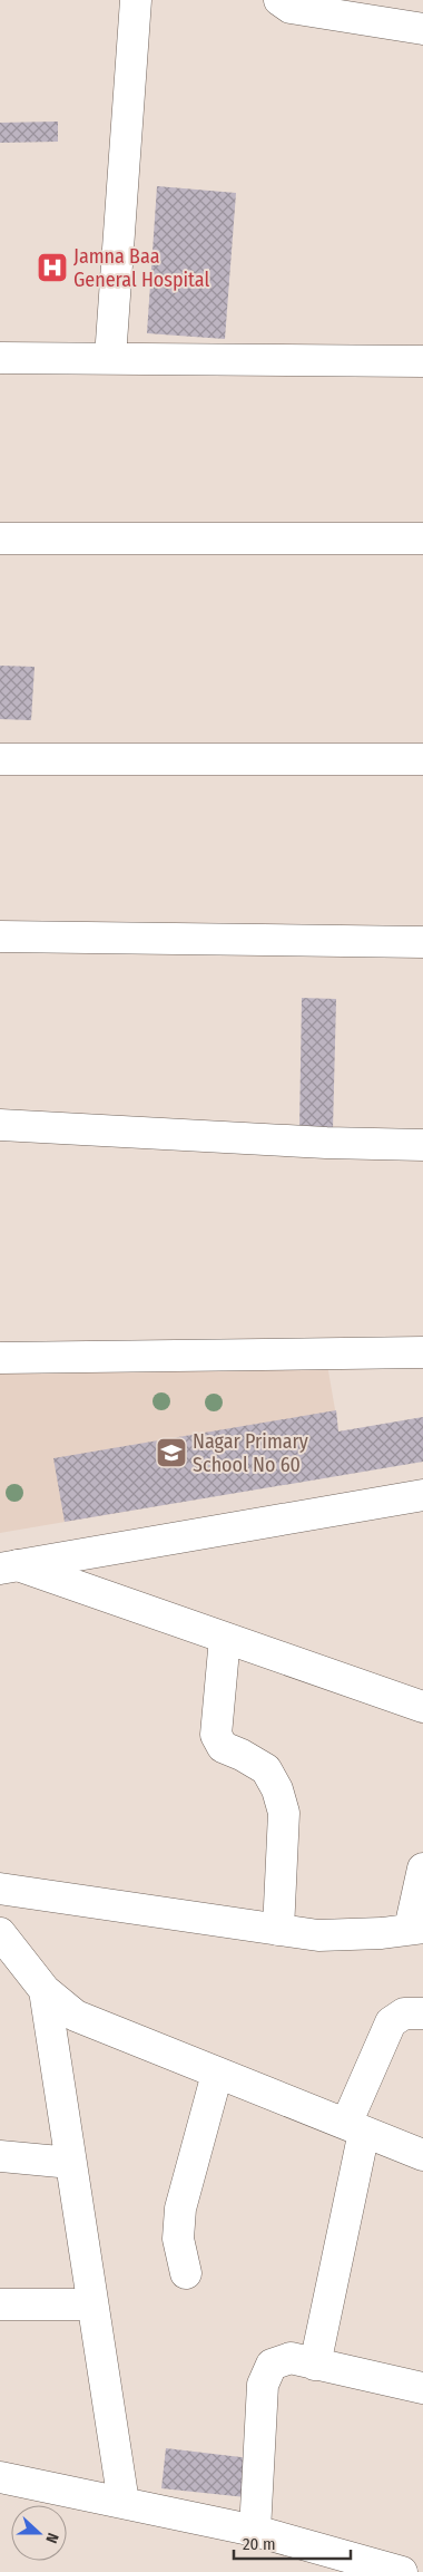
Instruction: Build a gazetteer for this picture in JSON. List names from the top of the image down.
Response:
{
  "places": {
    "hospital": ["Jamna Baa General Hospital"],
    "school or university": ["Nagar Primary School No 60"]
  },
  "scale_bar": "20 m",
  "north": "right"
}
